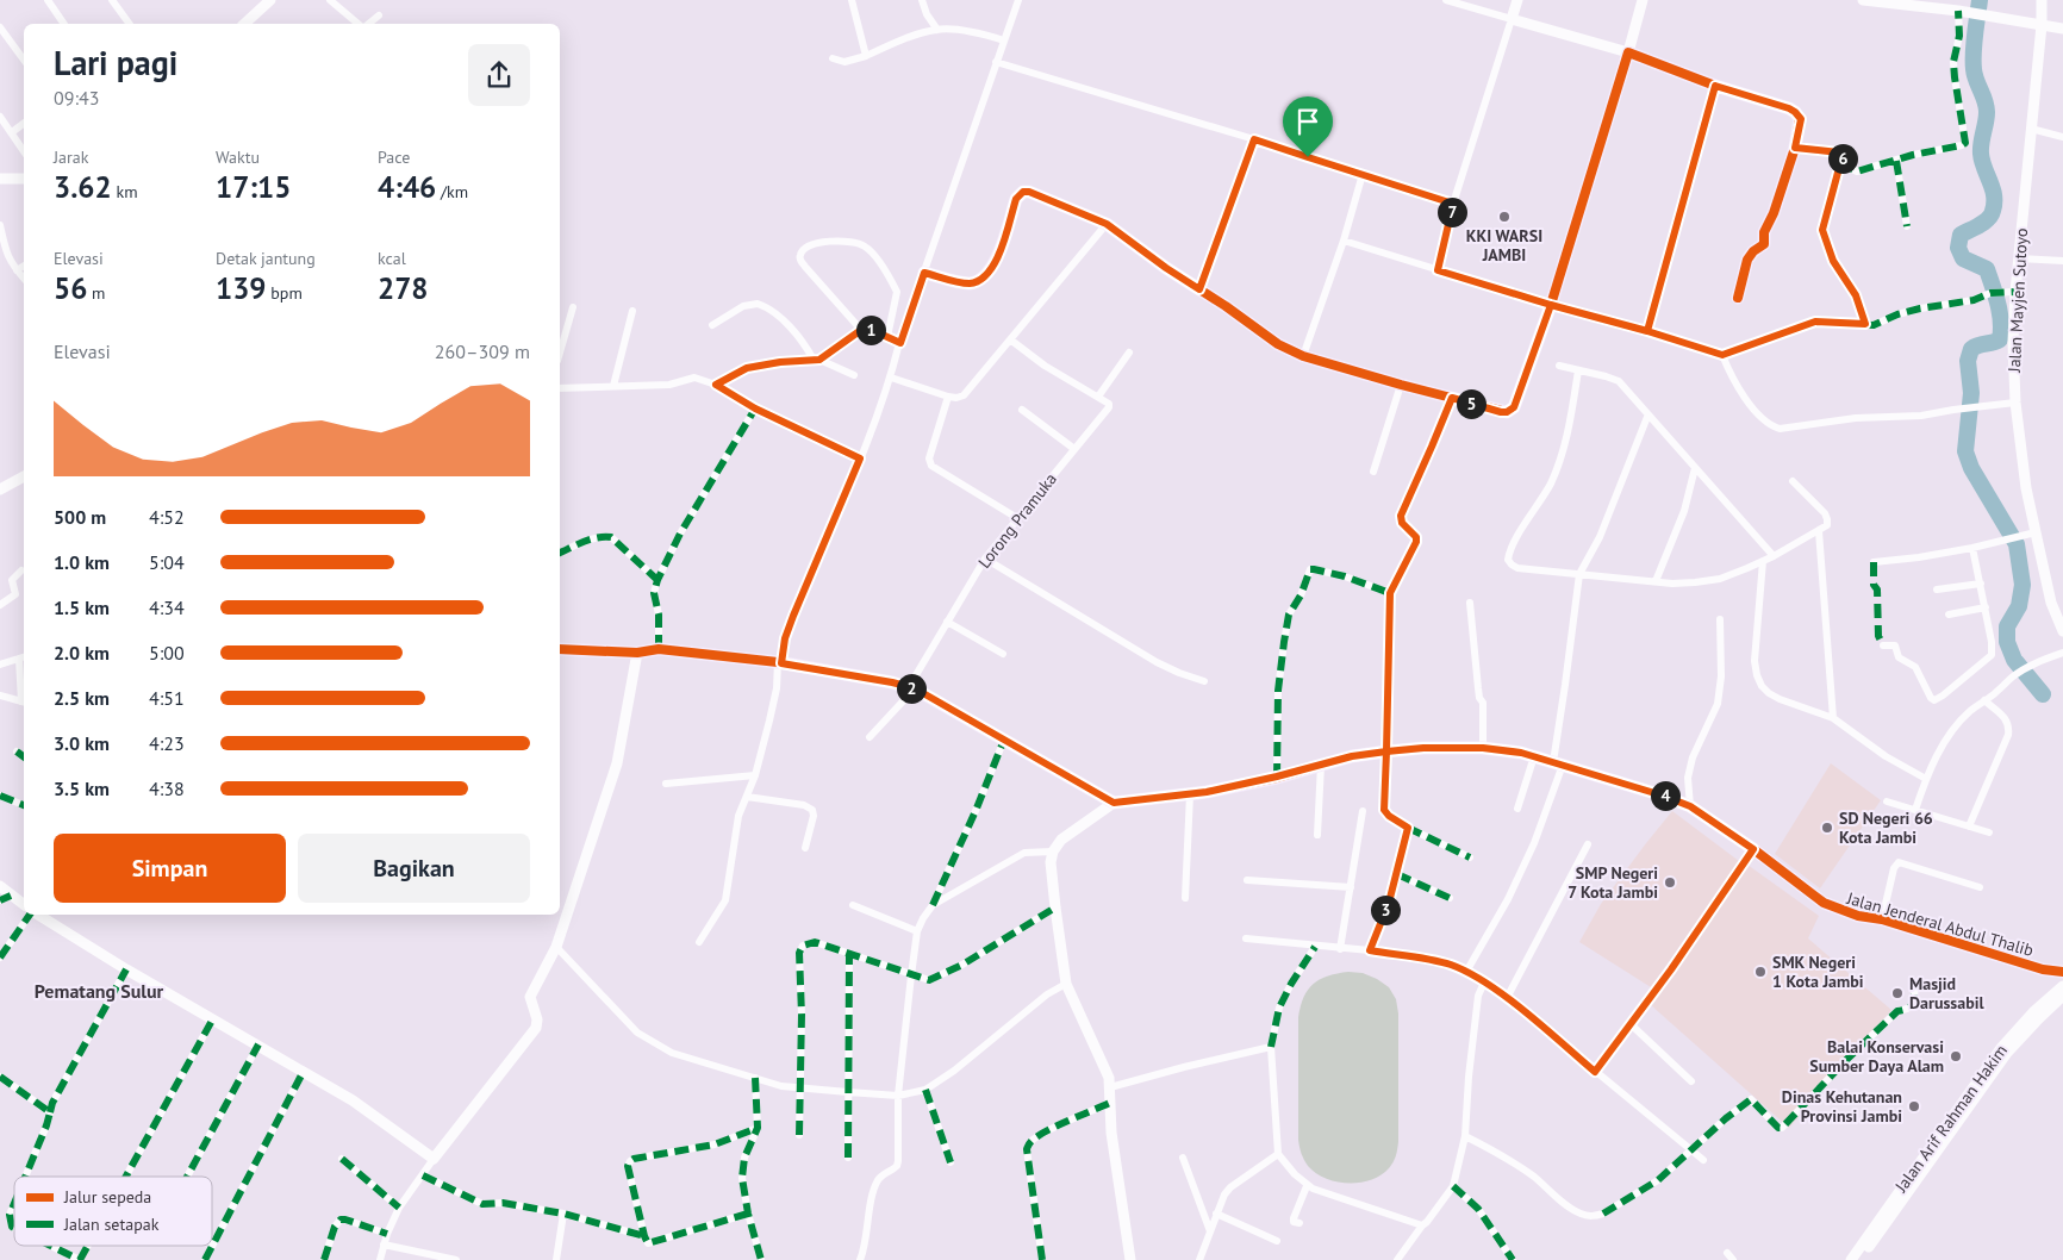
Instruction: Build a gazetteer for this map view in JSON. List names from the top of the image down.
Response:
{
  "streets": {
    "street": [
      "Jalan Mayjen Sutoyo",
      "Lorong Pramuka",
      "Jalan Jenderal Abdul Thalib",
      "Jalan Arif Rahman Hakim"
    ]
  },
  "districts": ["Pematang Sulur"],
  "places": [
    "KKI WARSI JAMBI",
    "SD Negeri 66 Kota Jambi",
    "SMP Negeri 7 Kota Jambi",
    "SMK Negeri 1 Kota Jambi",
    "Masjid Darussabil",
    "Balai Konservasi Sumber Daya Alam",
    "Dinas Kehutanan Provinsi Jambi"
  ],
  "legend": ["Jalur sepeda", "Jalan setapak"],
  "page": {
    "heading": ["Lari pagi", "09:43"],
    "stats": [
      ["Jarak", "3.62 km"],
      ["Waktu", "17:15"],
      ["Pace", "4:46 /km"],
      ["Elevasi", "56 m"],
      ["Detak jantung", "139 bpm"],
      ["kcal", "278"]
    ],
    "pins": [
      "6",
      "7",
      "1",
      "5",
      "2",
      "4",
      "3"
    ],
    "chart": ["Elevasi", "260–309 m"],
    "list": [
      {
        "name": "500 m",
        "note": "4:52"
      },
      {
        "name": "1.0 km",
        "note": "5:04"
      },
      {
        "name": "1.5 km",
        "note": "4:34"
      },
      {
        "name": "2.0 km",
        "note": "5:00"
      },
      {
        "name": "2.5 km",
        "note": "4:51"
      },
      {
        "name": "3.0 km",
        "note": "4:23"
      },
      {
        "name": "3.5 km",
        "note": "4:38"
      }
    ],
    "buttons": ["Simpan", "Bagikan"]
  }
}
